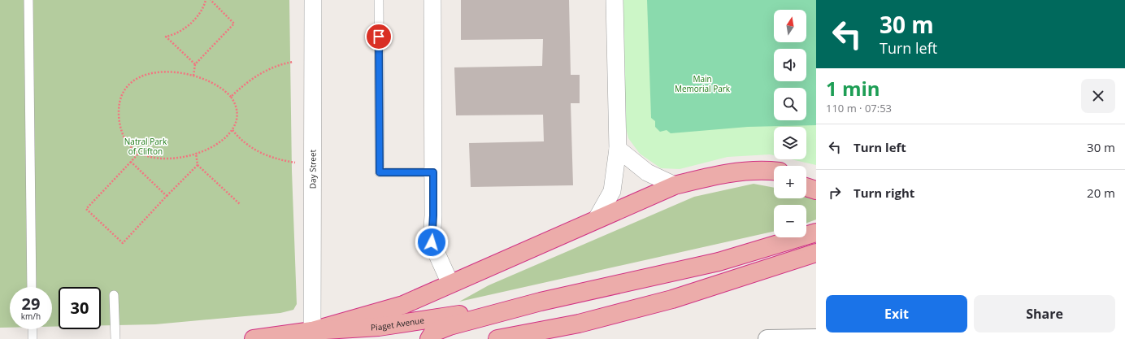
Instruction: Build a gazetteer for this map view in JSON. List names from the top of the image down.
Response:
{
  "streets": {
    "highway": ["Piaget Avenue"],
    "street": ["Day Street"]
  },
  "crossings": [
    ["Day Street", "Piaget Avenue"]
  ],
  "parks": ["Main Memorial Park", "Natral Park of Clifton"],
  "north": "top",
  "page": {
    "turn": ["30 m", "Turn left"],
    "map_buttons": ["+", "−"],
    "heading": ["1 min", "110 m · 07:53"],
    "list": [
      {
        "name": "Turn left",
        "value": "30 m"
      },
      {
        "name": "Turn right",
        "value": "20 m"
      }
    ],
    "speed": "29 km/h",
    "limit": "30",
    "buttons": ["Exit", "Share"]
  }
}
